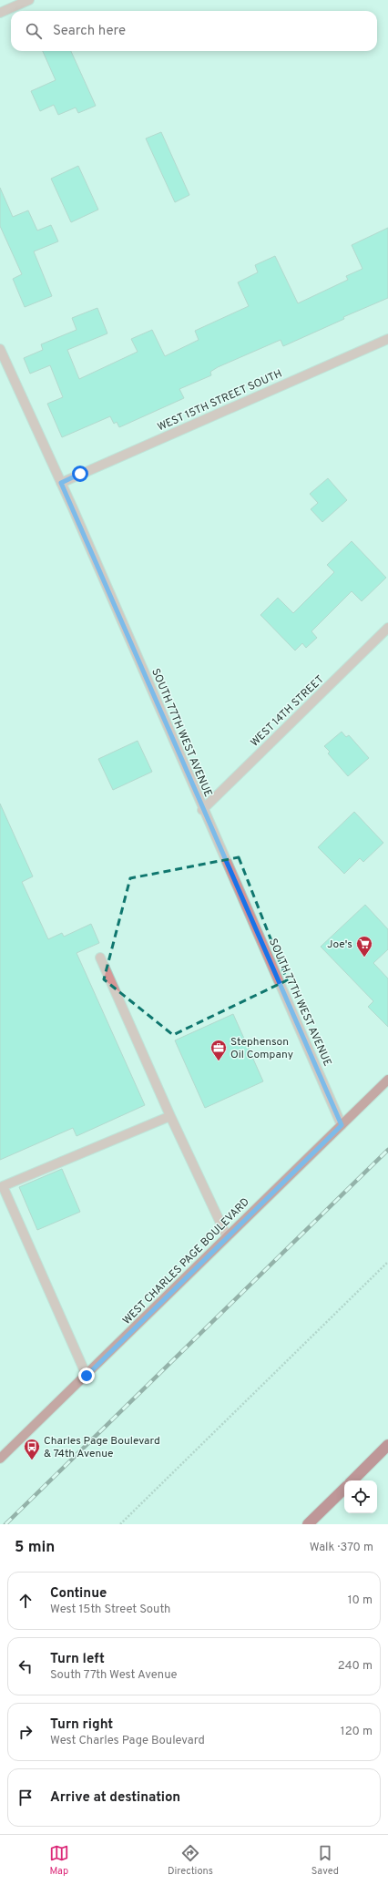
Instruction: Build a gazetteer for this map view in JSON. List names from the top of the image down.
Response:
{
  "streets": {
    "main road": ["WEST CHARLES PAGE BOULEVARD"],
    "street": ["WEST 15TH STREET SOUTH", "WEST 14TH STREET", "SOUTH 77TH WEST AVENUE"]
  },
  "crossings": [
    ["WEST 15TH STREET SOUTH", "SOUTH 77TH WEST AVENUE"],
    ["WEST 14TH STREET", "SOUTH 77TH WEST AVENUE"],
    ["SOUTH 77TH WEST AVENUE", "WEST CHARLES PAGE BOULEVARD"]
  ],
  "places": {
    "supermarket": ["Joe's"],
    "office": ["Stephenson Oil Company"],
    "bus stop": ["Charles Page Boulevard & 74th Avenue"]
  },
  "page": {
    "search": "Search here",
    "heading": ["5 min", "Walk · 370 m"],
    "list": [
      ["Continue", "West 15th Street South", "10 m"],
      ["Turn left", "South 77th West Avenue", "240 m"],
      ["Turn right", "West Charles Page Boulevard", "120 m"],
      "Arrive at destination"
    ],
    "nav": ["Map", "Directions", "Saved"]
  }
}
